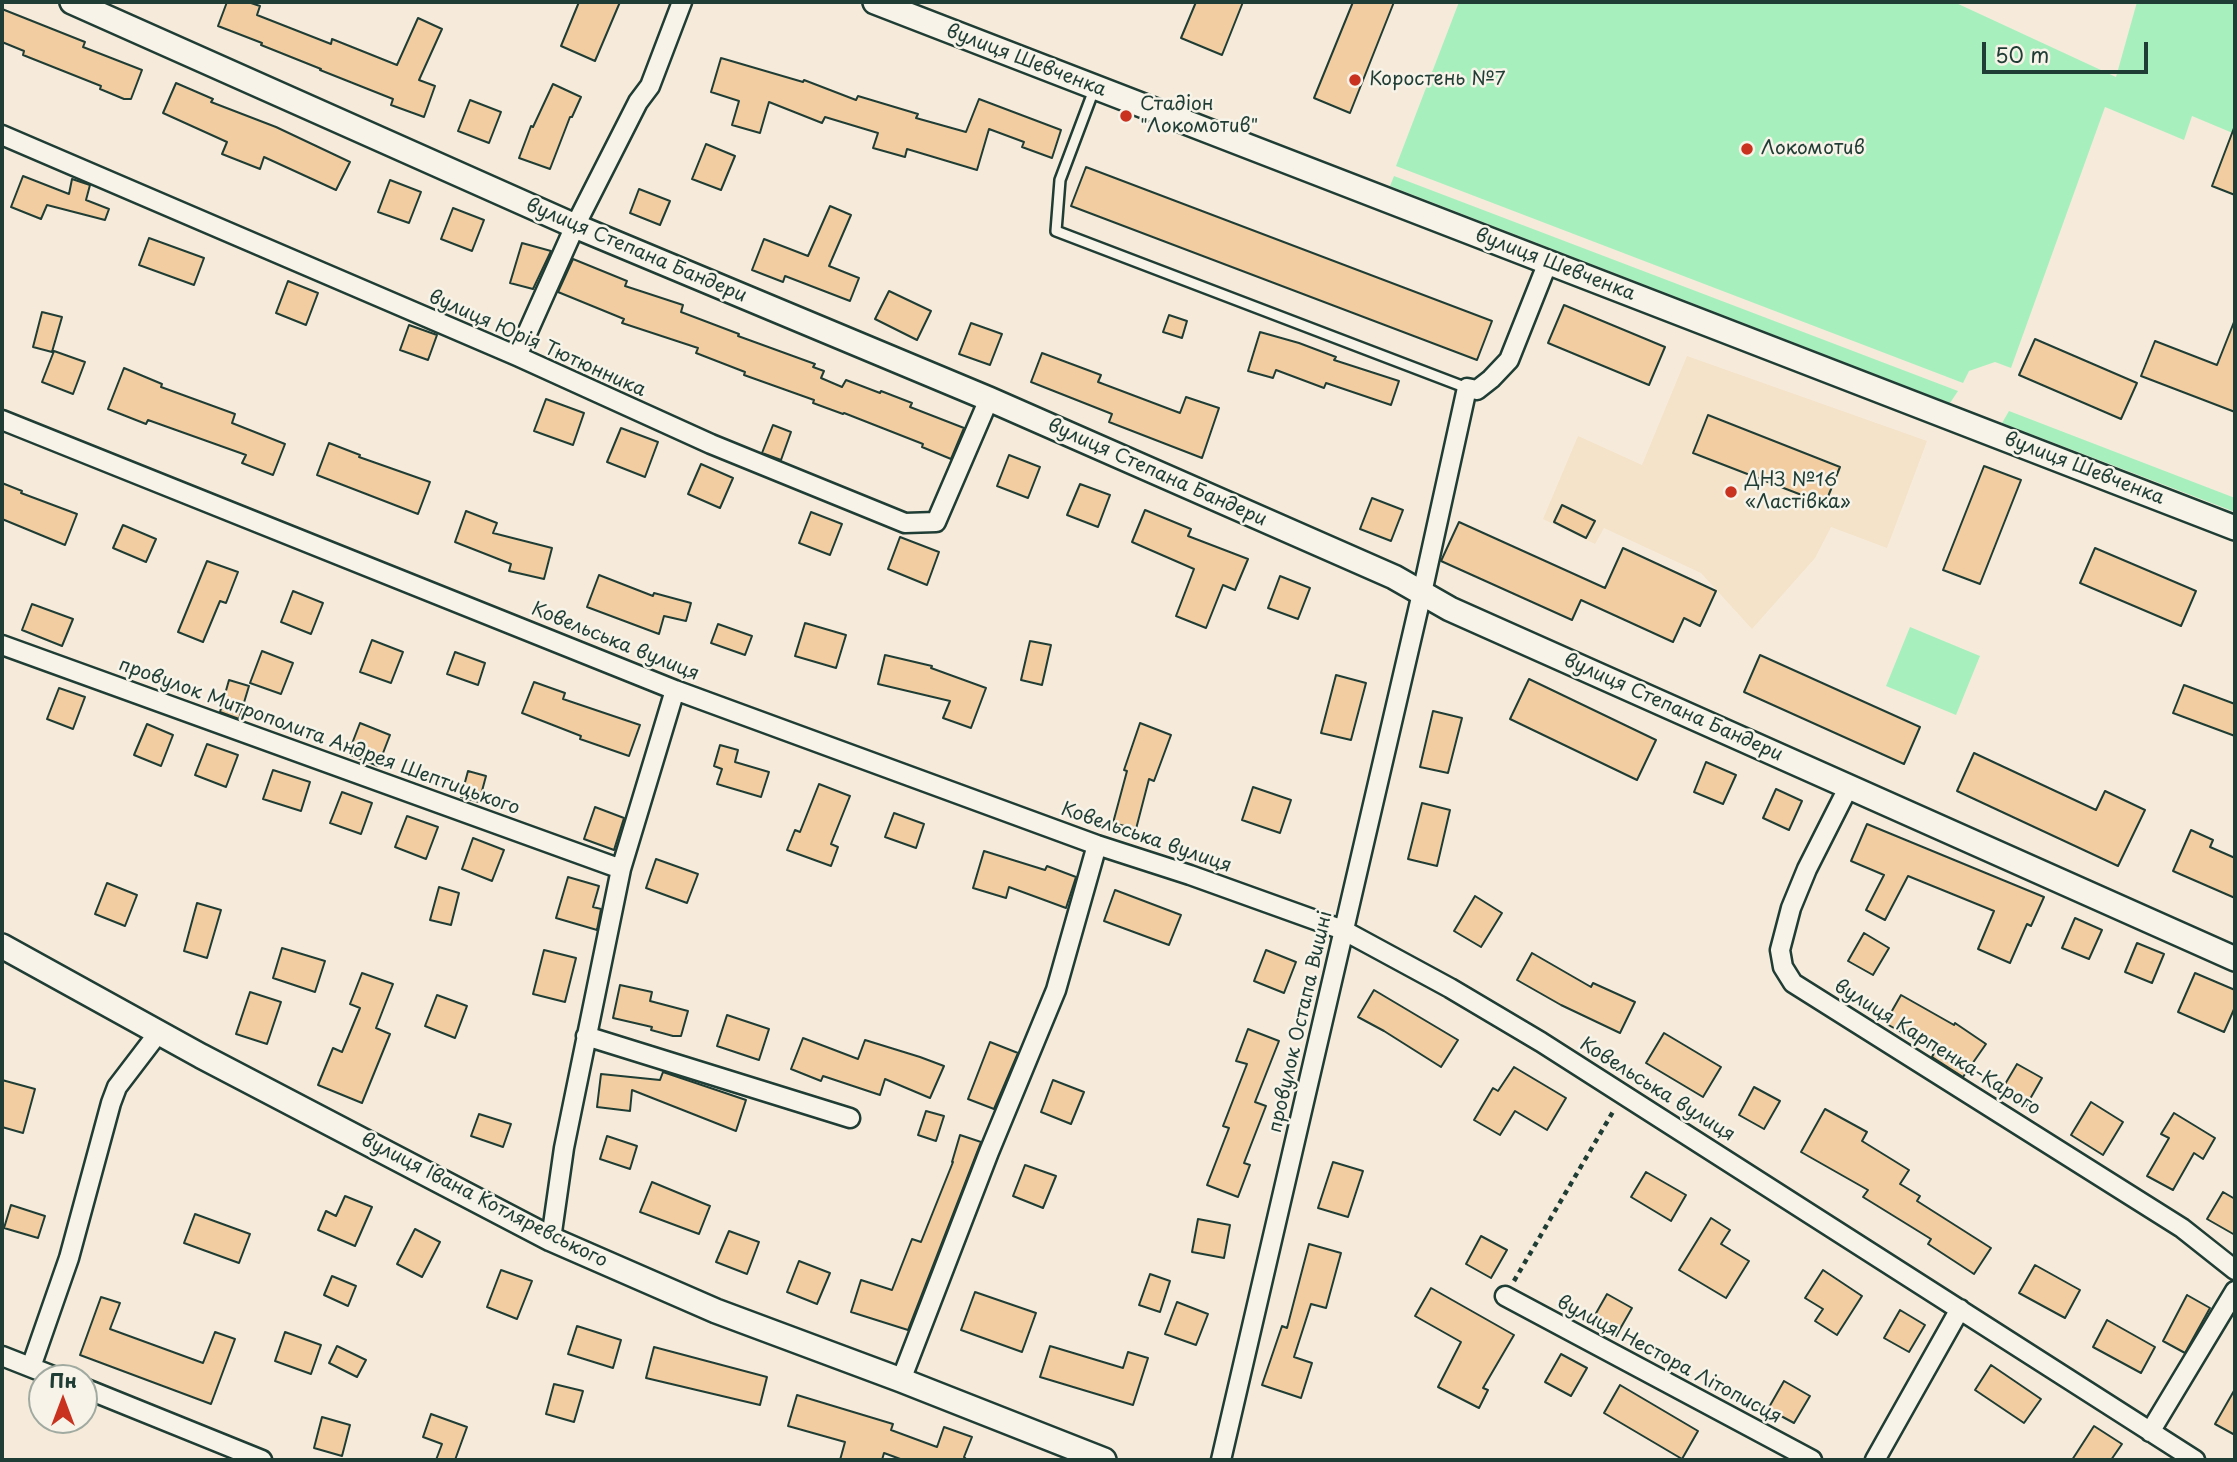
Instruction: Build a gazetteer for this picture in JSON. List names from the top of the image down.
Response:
{
  "streets": {
    "street": [
      "вулиця Шевченка",
      "вулиця Степана Бандери",
      "вулиця Юрія Тютюнника",
      "Ковельська вулиця",
      "провулок Митрополита Андрея Шептицького",
      "провулок Остапа Вишні",
      "вулиця Карпенка-Карого",
      "вулиця Івана Котляревського",
      "вулиця Нестора Літописця"
    ]
  },
  "crossings": [
    ["вулиця Степана Бандери", "вулиця Юрія Тютюнника"],
    ["вулиця Степана Бандери", "провулок Остапа Вишні"],
    ["вулиця Степана Бандери", "вулиця Карпенка-Карого"],
    ["Ковельська вулиця", "провулок Остапа Вишні"]
  ],
  "places": [
    "Коростень №7",
    "Стадіон \"Локомотив\"",
    "Локомотив",
    "ДНЗ №16 «Ластівка»"
  ],
  "scale_bar": "50 m",
  "north": "top"
}
